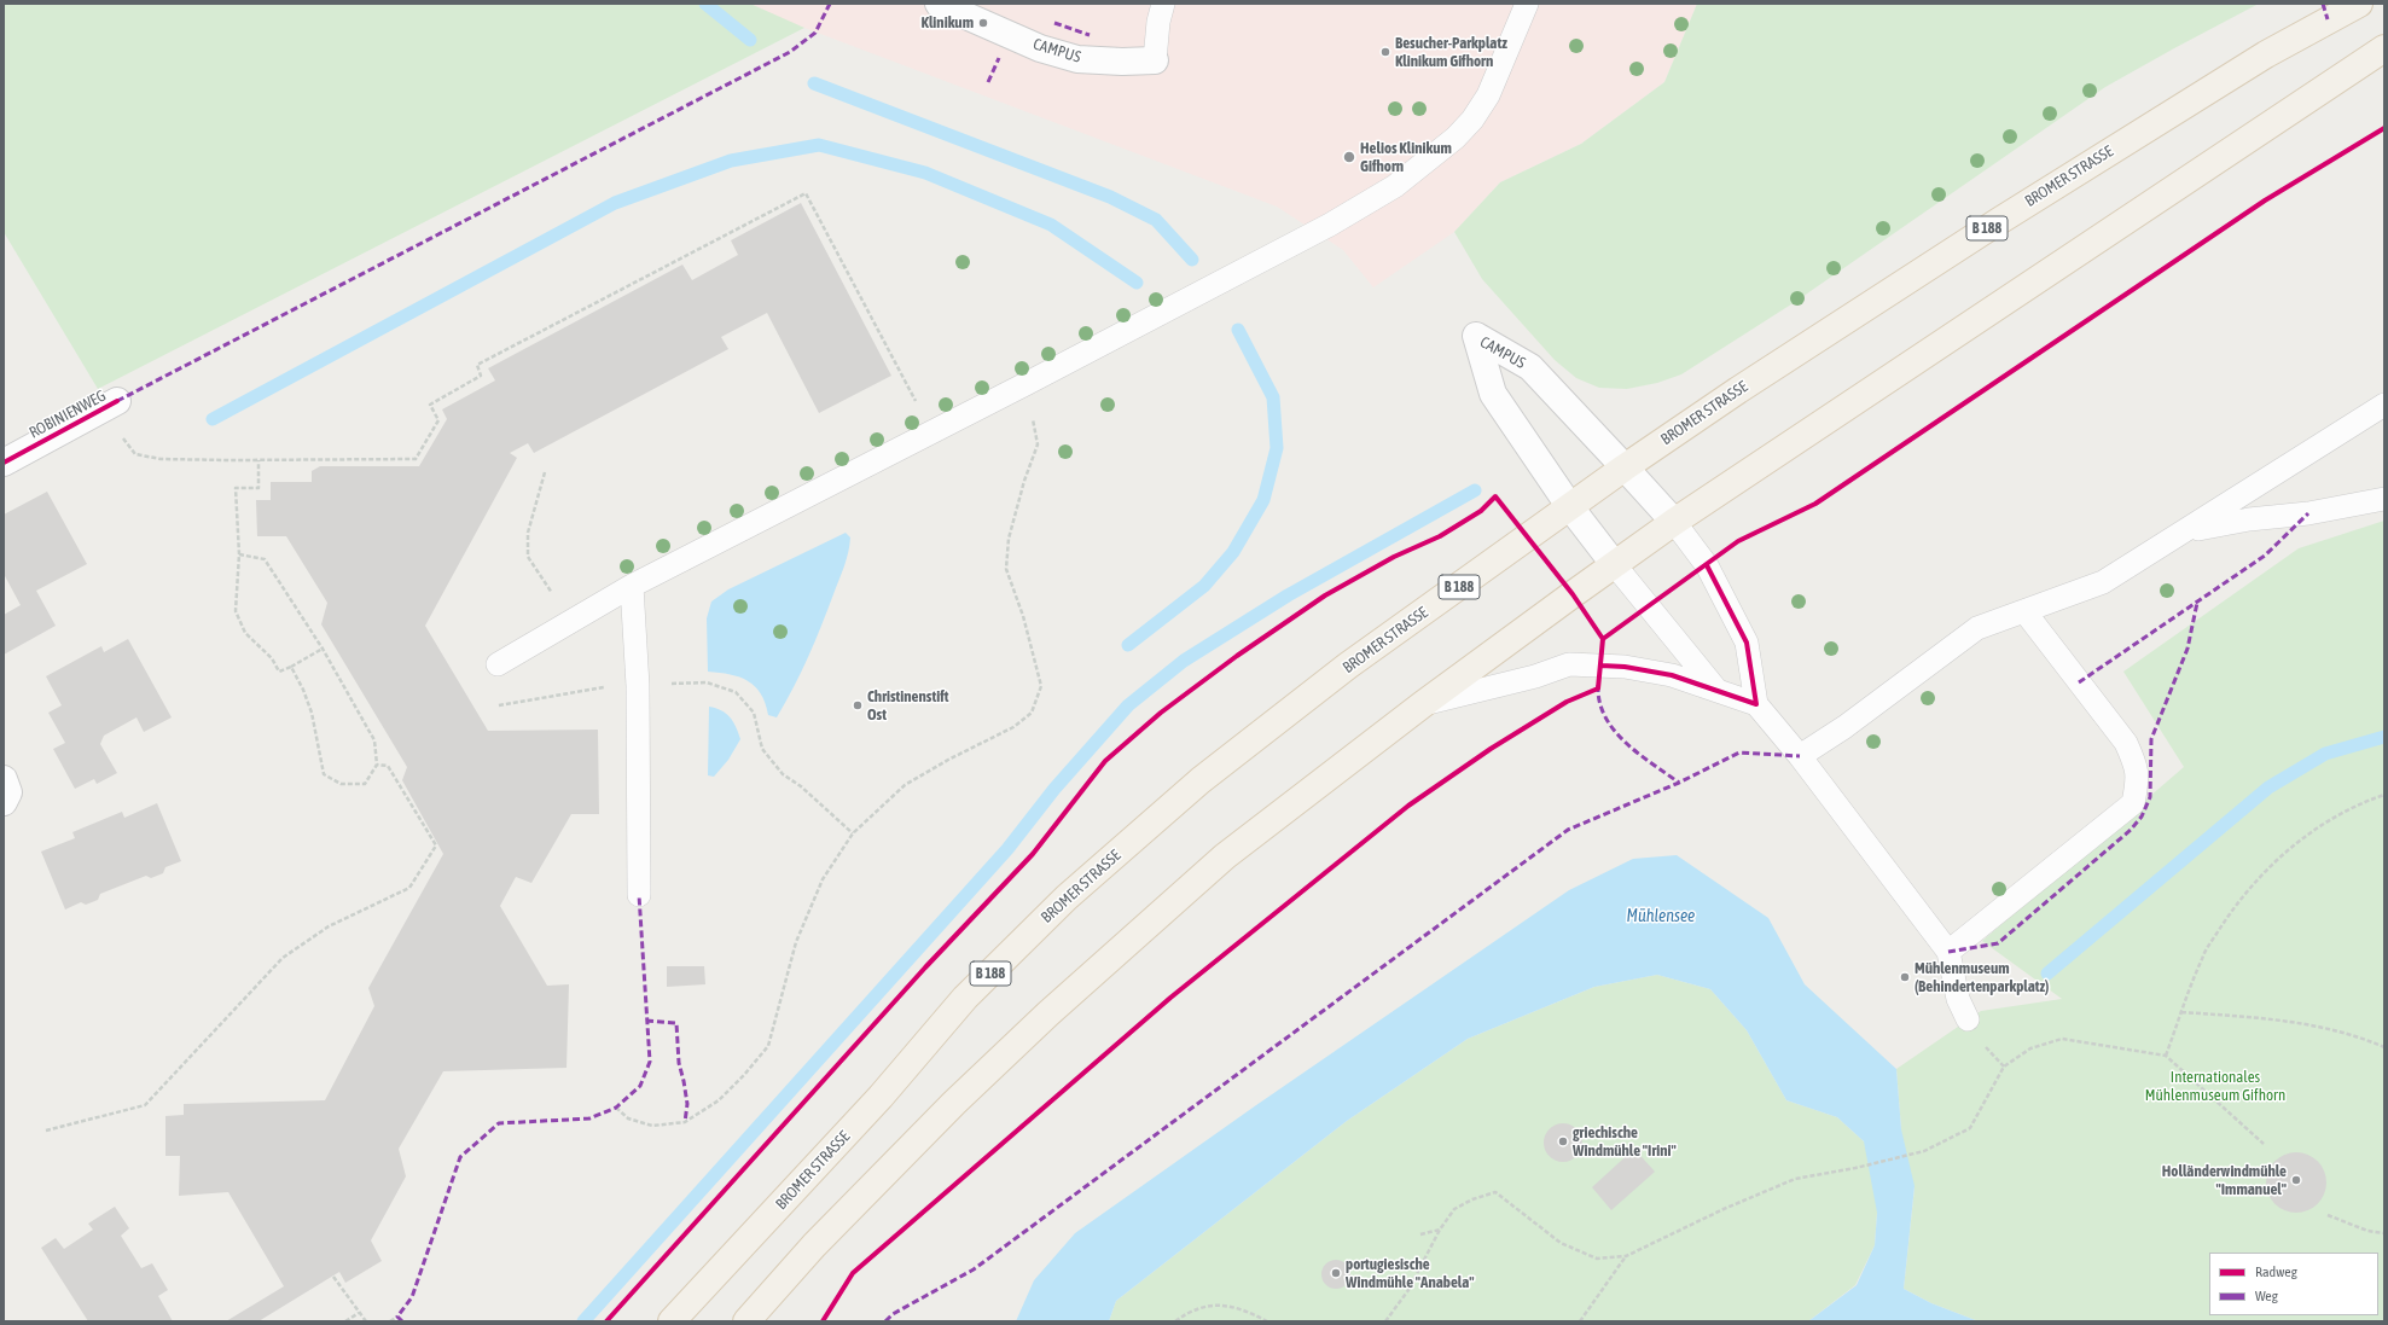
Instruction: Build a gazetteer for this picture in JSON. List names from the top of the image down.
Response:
{
  "streets": {
    "main road": ["BROMER STRASSE", "B 188"],
    "street": ["CAMPUS", "ROBINIENWEG"]
  },
  "crossings": [
    ["CAMPUS", "BROMER STRASSE"]
  ],
  "water": ["Mühlensee"],
  "parks": ["Internationales Mühlenmuseum Gifhorn"],
  "places": [
    "Klinikum",
    "Besucher-Parkplatz Klinikum Gifhorn",
    "Helios Klinikum Gifhorn",
    "Christinenstift Ost",
    "Mühlenmuseum (Behindertenparkplatz)",
    "griechische Windmühle \"Irini\"",
    "Holländerwindmühle \"Immanuel\"",
    "portugiesische Windmühle \"Anabela\""
  ],
  "legend": ["Radweg", "Weg"]
}
